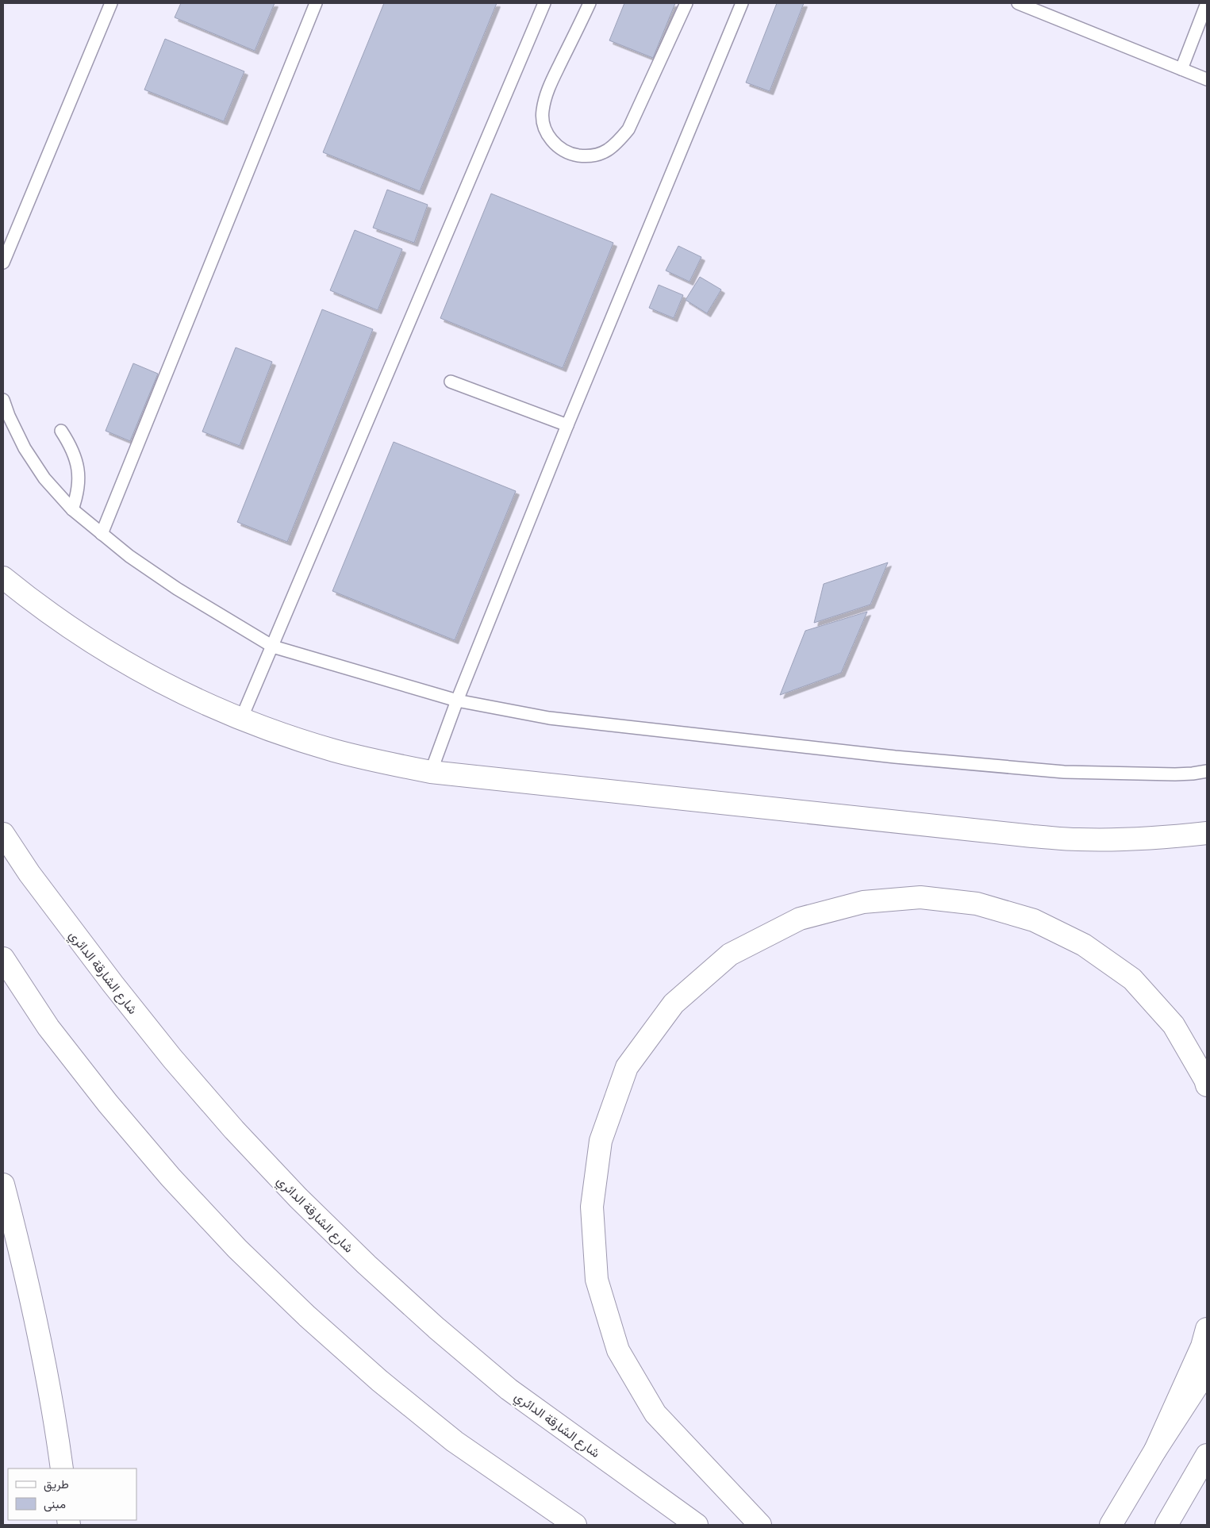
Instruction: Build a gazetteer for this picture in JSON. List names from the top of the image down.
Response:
{
  "streets": {
    "main road": ["شارع الشارقة الدائري"]
  },
  "legend": ["طريق", "مبنى"]
}
